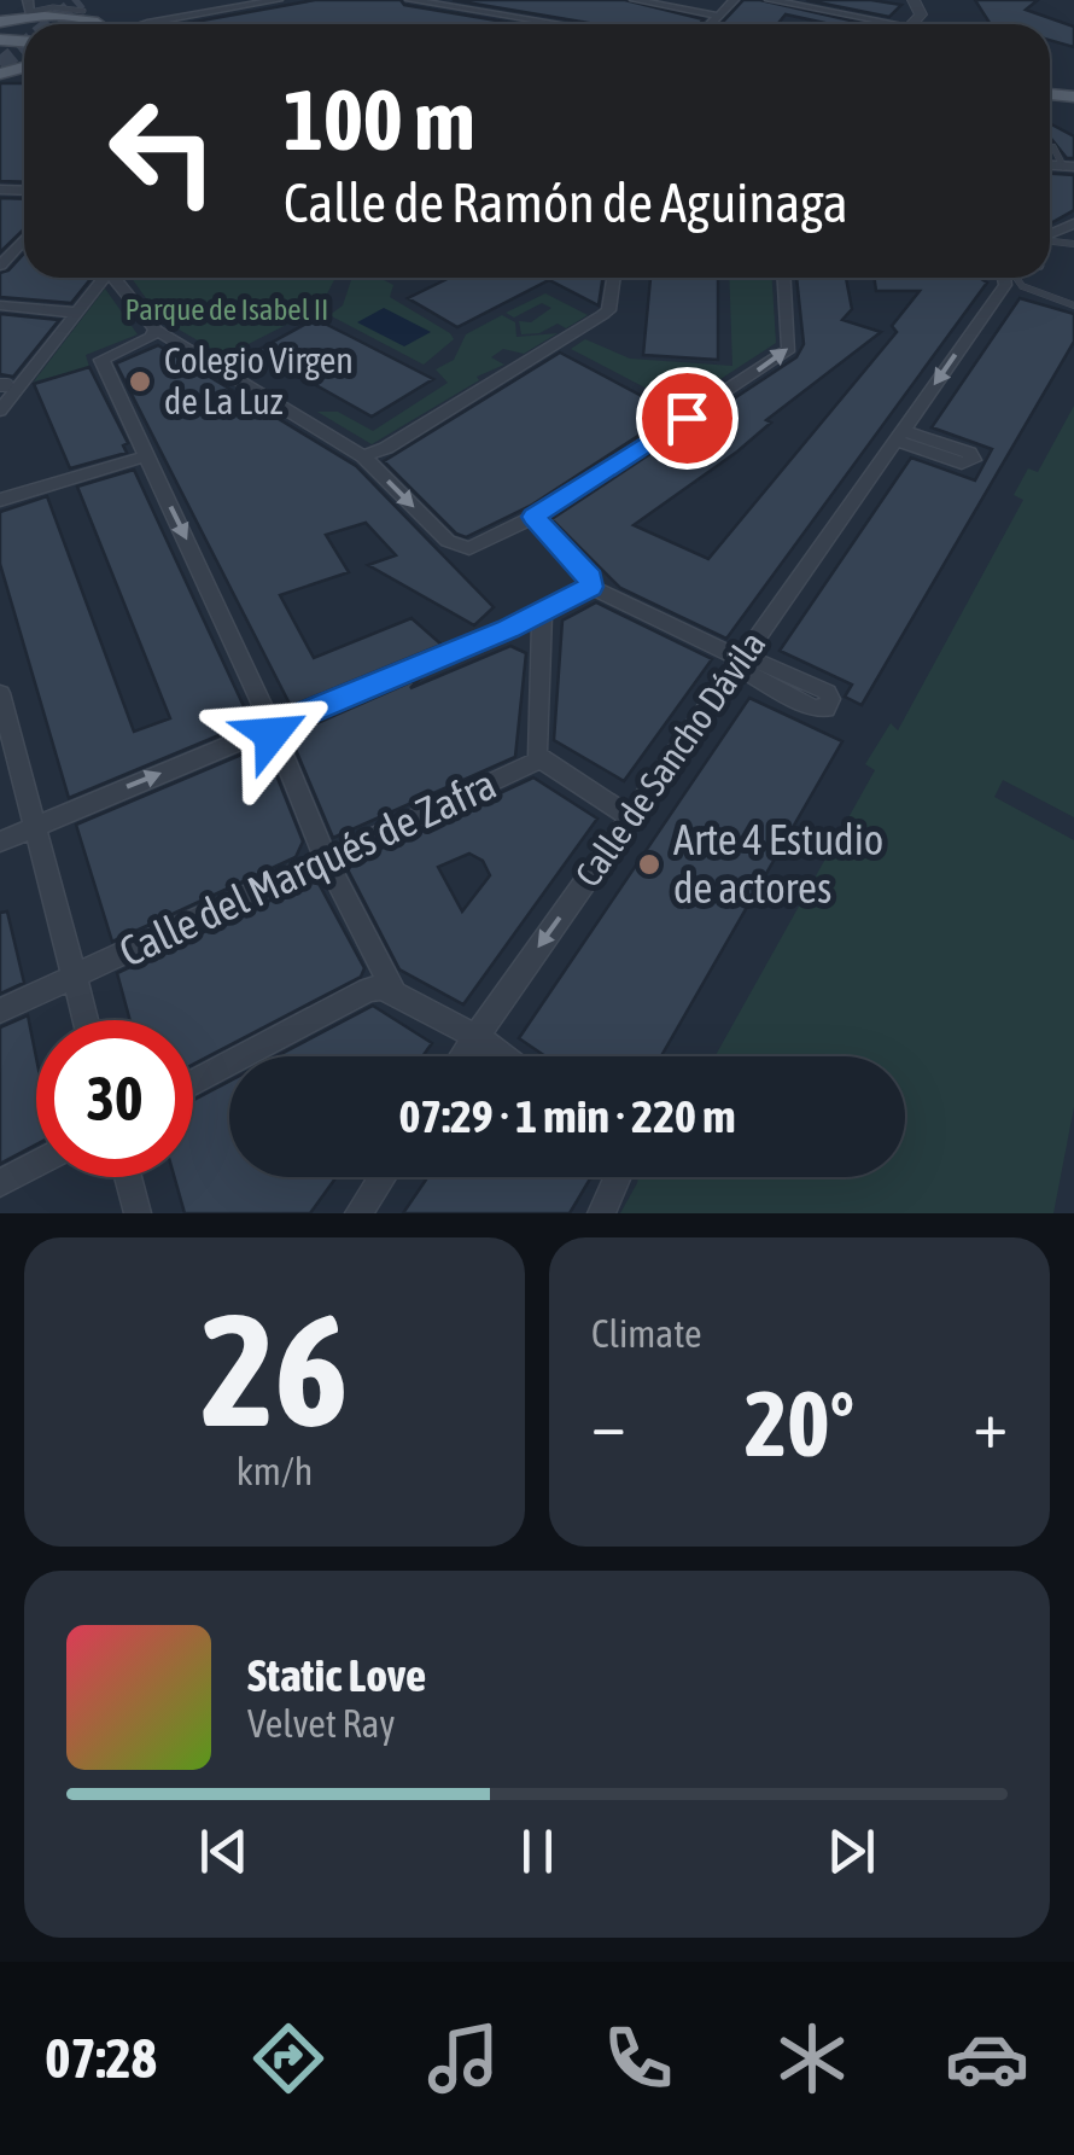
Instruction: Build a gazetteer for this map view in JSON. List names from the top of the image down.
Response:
{
  "streets": {
    "street": ["Calle de Sancho Dávila", "Calle del Marqués de Zafra"]
  },
  "one_way": ["Calle de Sancho Dávila"],
  "parks": ["Parque de Isabel II"],
  "places": ["Colegio Virgen de La Luz", "Arte 4 Estudio de actores"],
  "page": {
    "turn": ["100 m", "Calle de Ramón de Aguinaga"],
    "limit": "30",
    "trip": "07:29 · 1 min · 220 m",
    "tile": [
      ["26", "km/h"],
      "Climate"
    ],
    "heat": ["−", "20°", "+"],
    "song": ["Static Love", "Velvet Ray"],
    "tabs": "07:28"
  }
}
